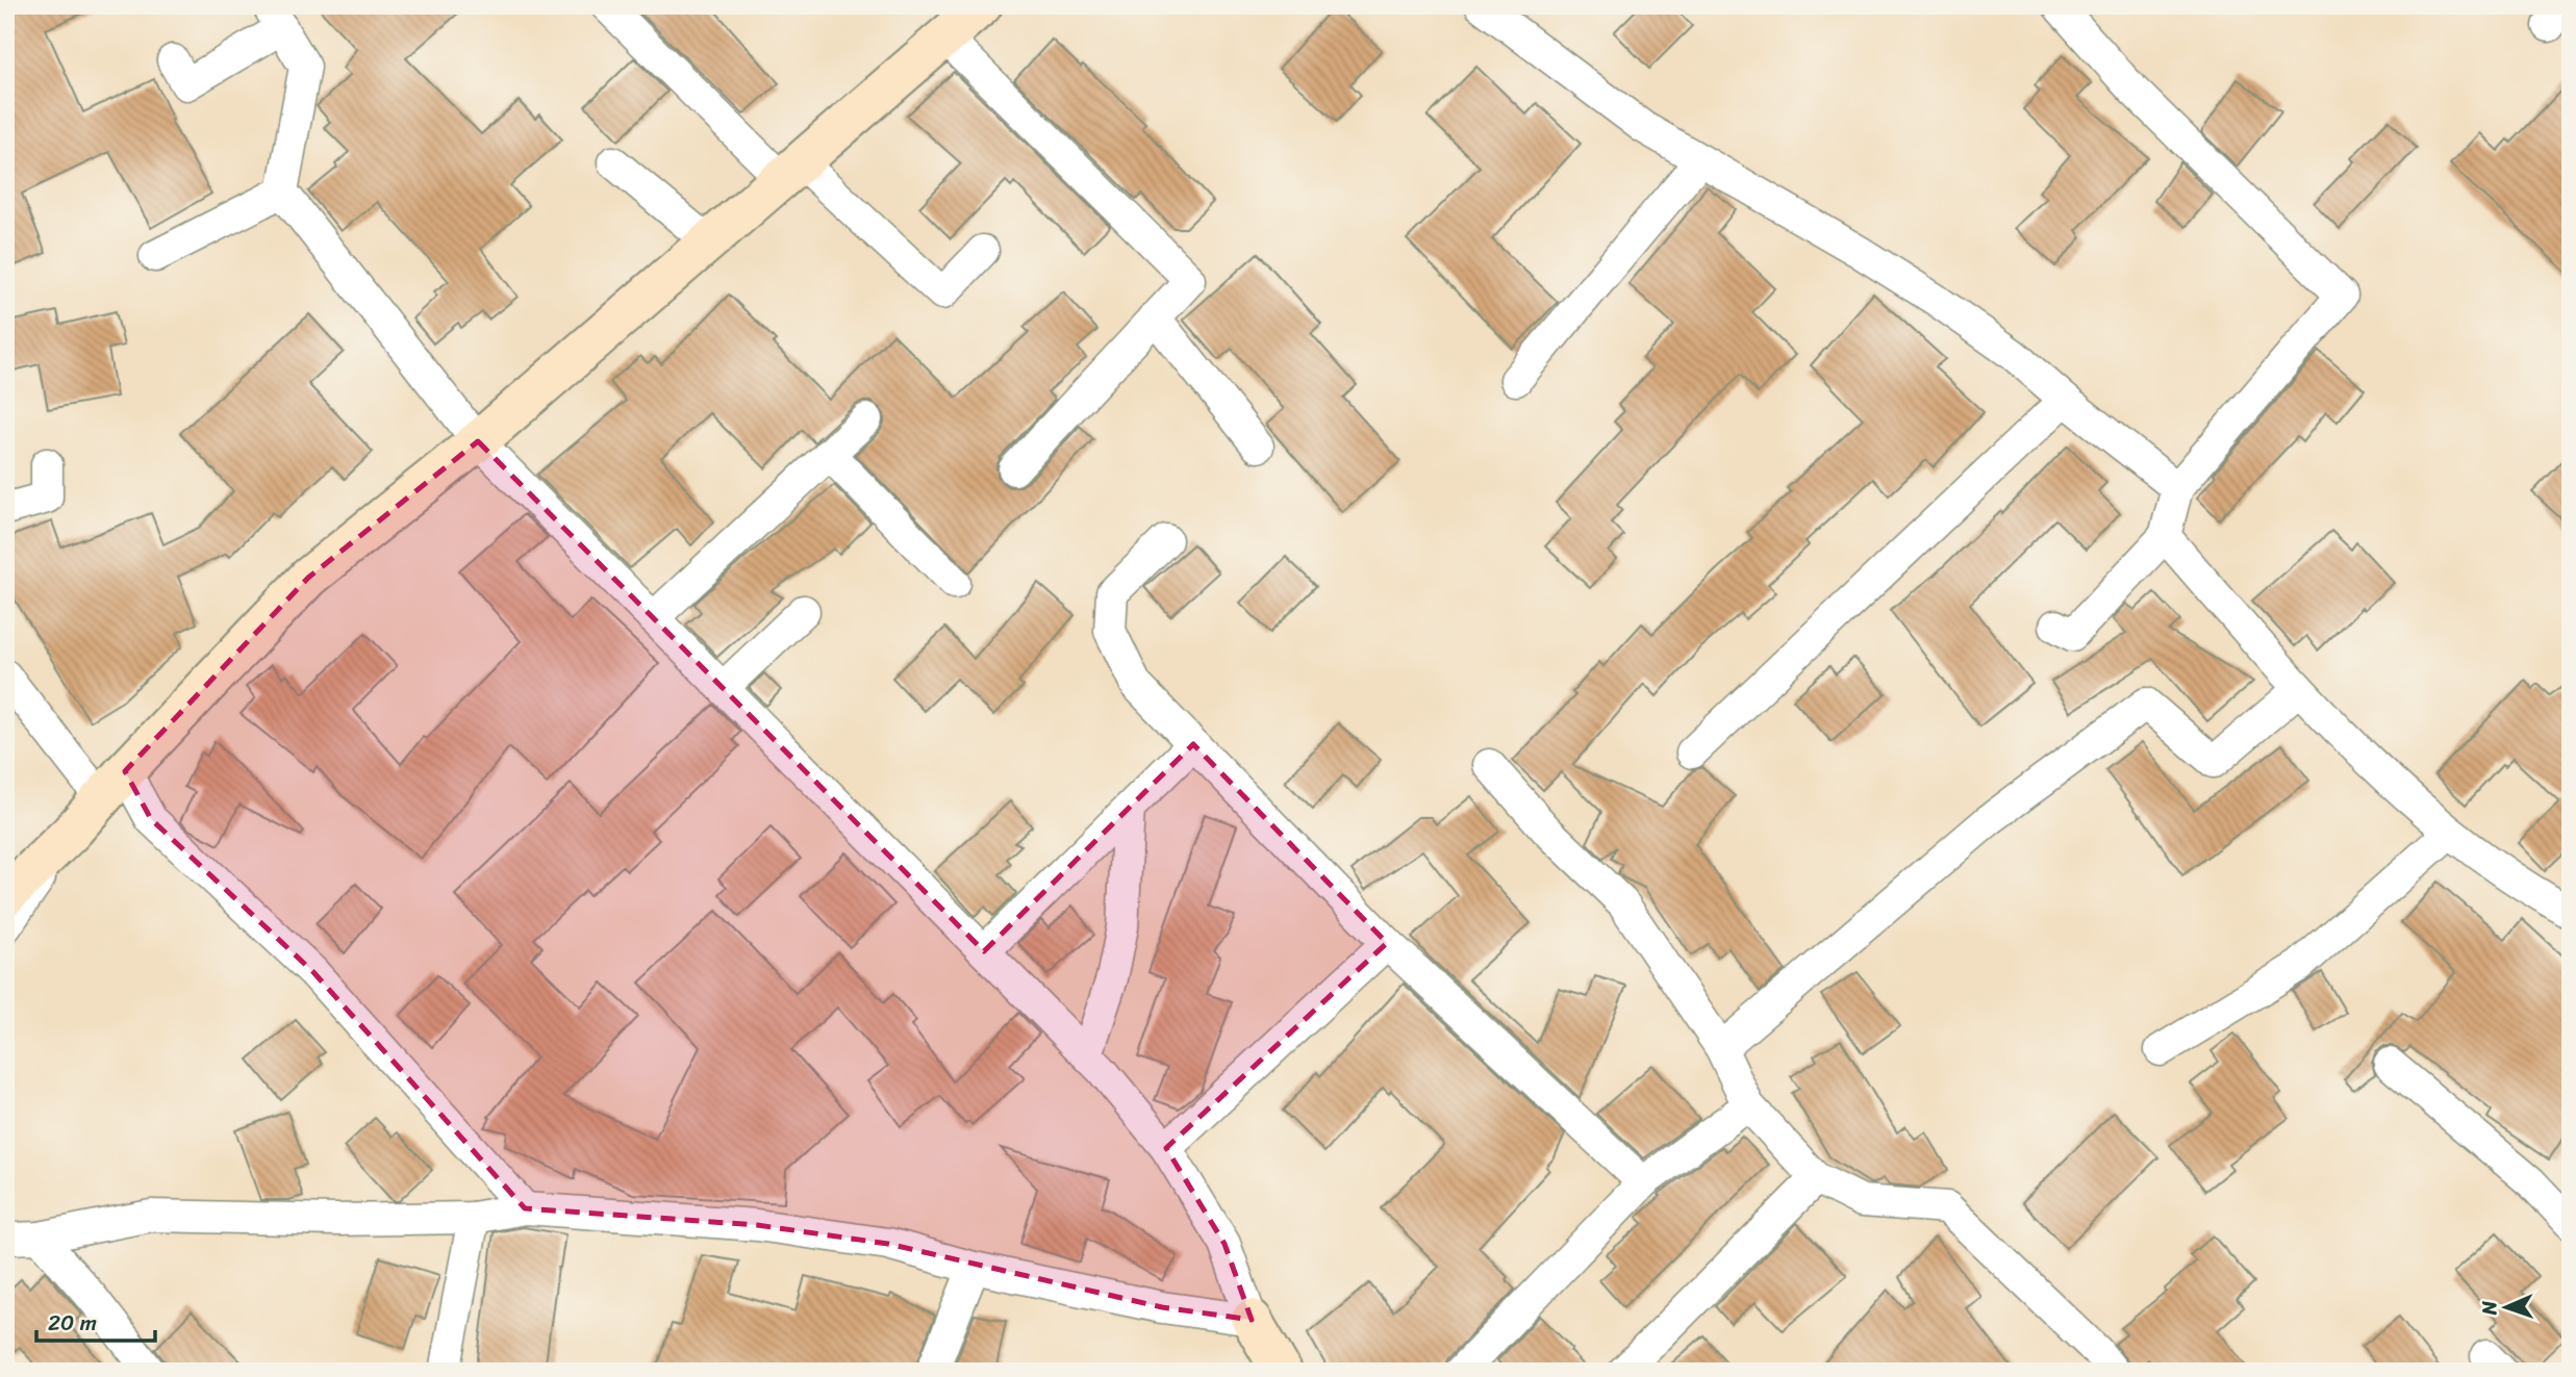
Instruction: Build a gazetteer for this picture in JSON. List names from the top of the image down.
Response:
{
  "scale_bar": "20 m",
  "north": "left"
}
